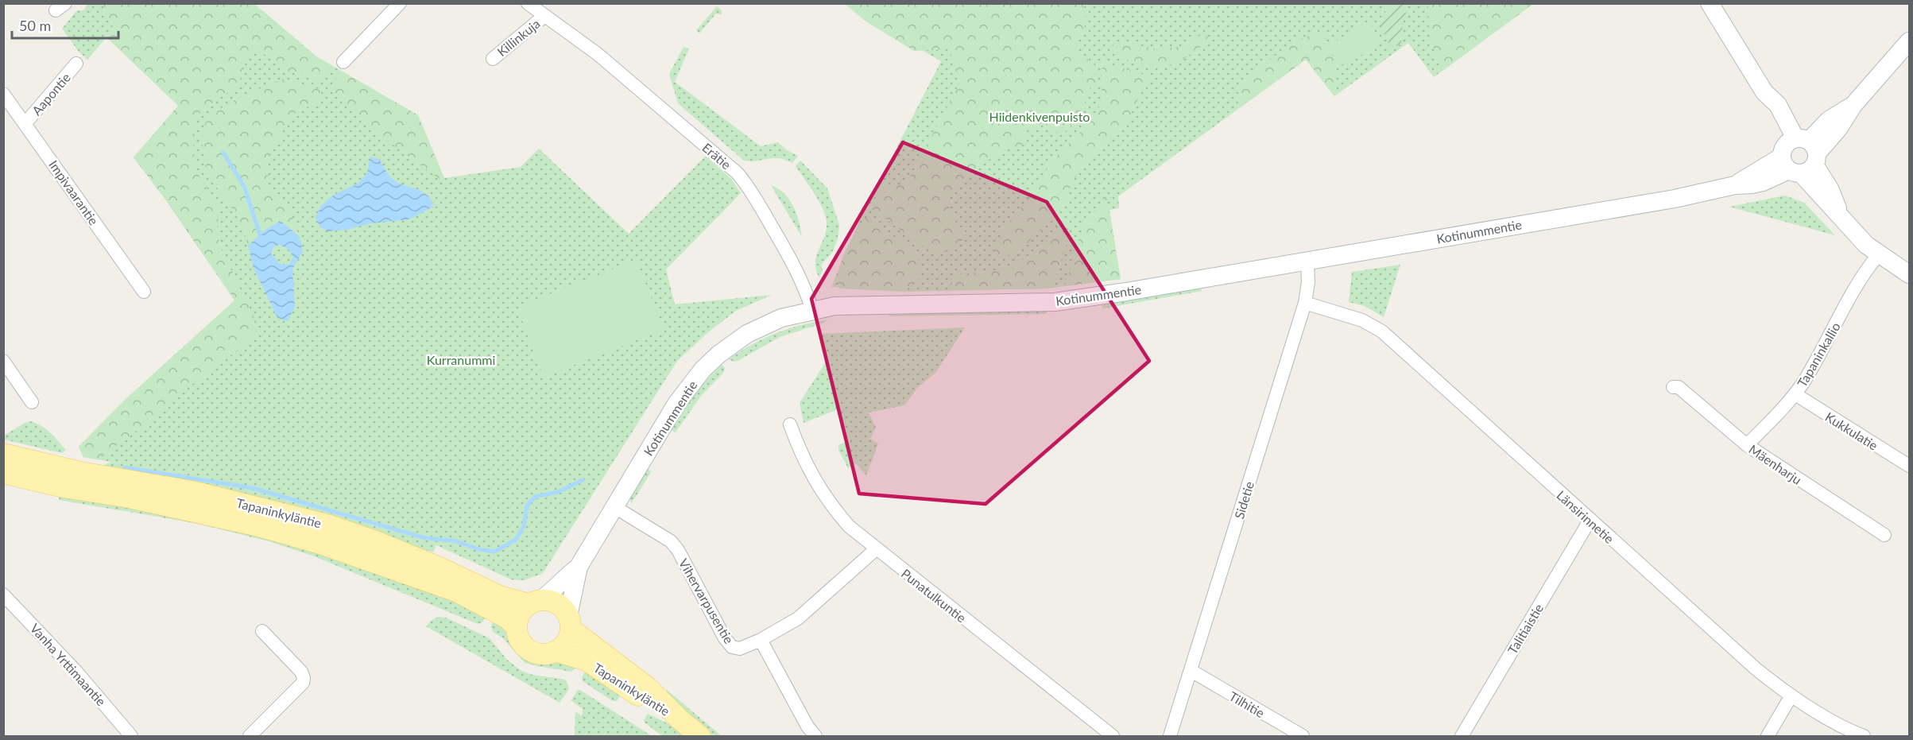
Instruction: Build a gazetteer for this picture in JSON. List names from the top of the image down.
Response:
{
  "streets": {
    "main road": ["Kotinummentie", "Tapaninkyläntie"],
    "street": [
      "Killinkuja",
      "Aapontie",
      "Erätie",
      "Impivaarantie",
      "Tapaninkallio",
      "Kukkulatie",
      "Mäenharju",
      "Sidetie",
      "Länsirinnetie",
      "Punatulkuntie",
      "Vihervarpusentie",
      "Talitiaistie",
      "Vanha Yrttimaantie",
      "Tilhitie"
    ]
  },
  "crossings": [
    ["Killinkuja", "Erätie"],
    ["Aapontie", "Impivaarantie"],
    ["Erätie", "Kotinummentie"],
    ["Kotinummentie", "Sidetie"],
    ["Kotinummentie", "Tapaninkyläntie"],
    ["Kotinummentie", "Vihervarpusentie"],
    ["Tapaninkallio", "Kukkulatie"],
    ["Tapaninkallio", "Mäenharju"],
    ["Sidetie", "Länsirinnetie"],
    ["Sidetie", "Tilhitie"],
    ["Länsirinnetie", "Talitiaistie"]
  ],
  "parks": ["Hiidenkivenpuisto", "Kurranummi"],
  "scale_bar": "50 m"
}
